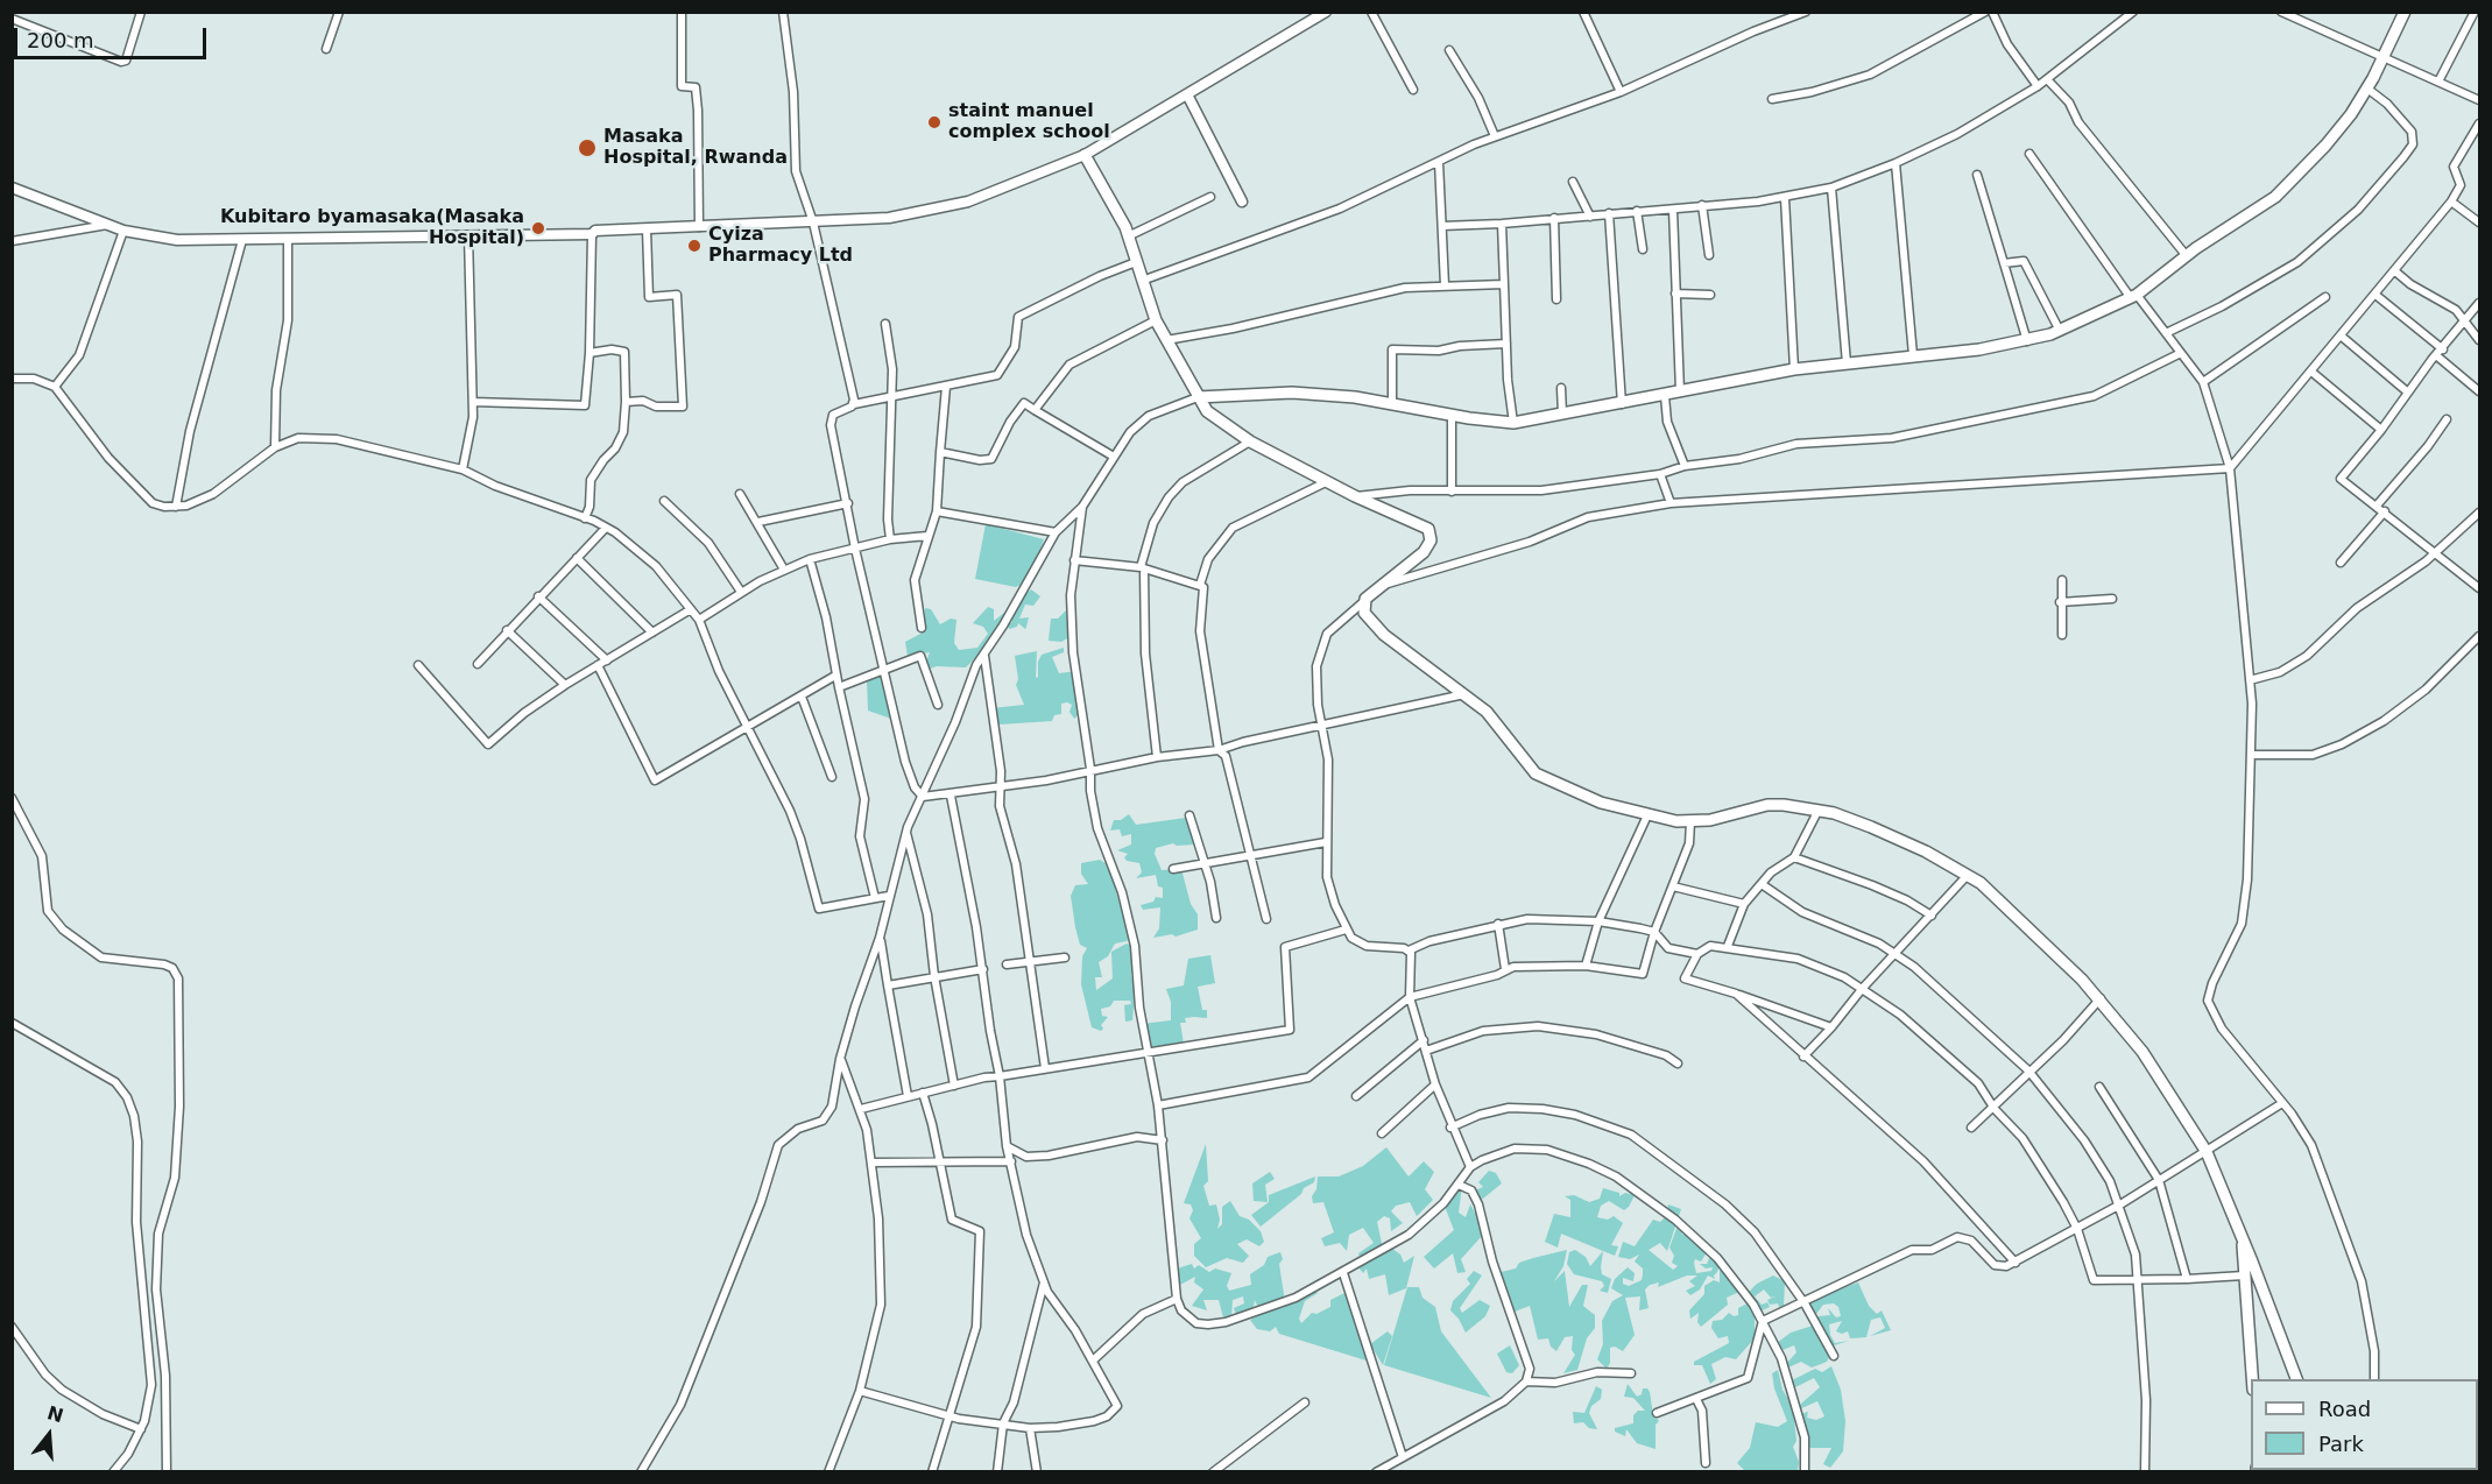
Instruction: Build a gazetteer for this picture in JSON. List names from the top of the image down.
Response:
{
  "places": [
    "staint manuel complex school",
    "Masaka Hospital, Rwanda",
    "Kubitaro byamasaka(Masaka Hospital)",
    "Cyiza Pharmacy Ltd"
  ],
  "legend": ["Road", "Park"],
  "scale_bar": "200 m",
  "north": "top"
}
